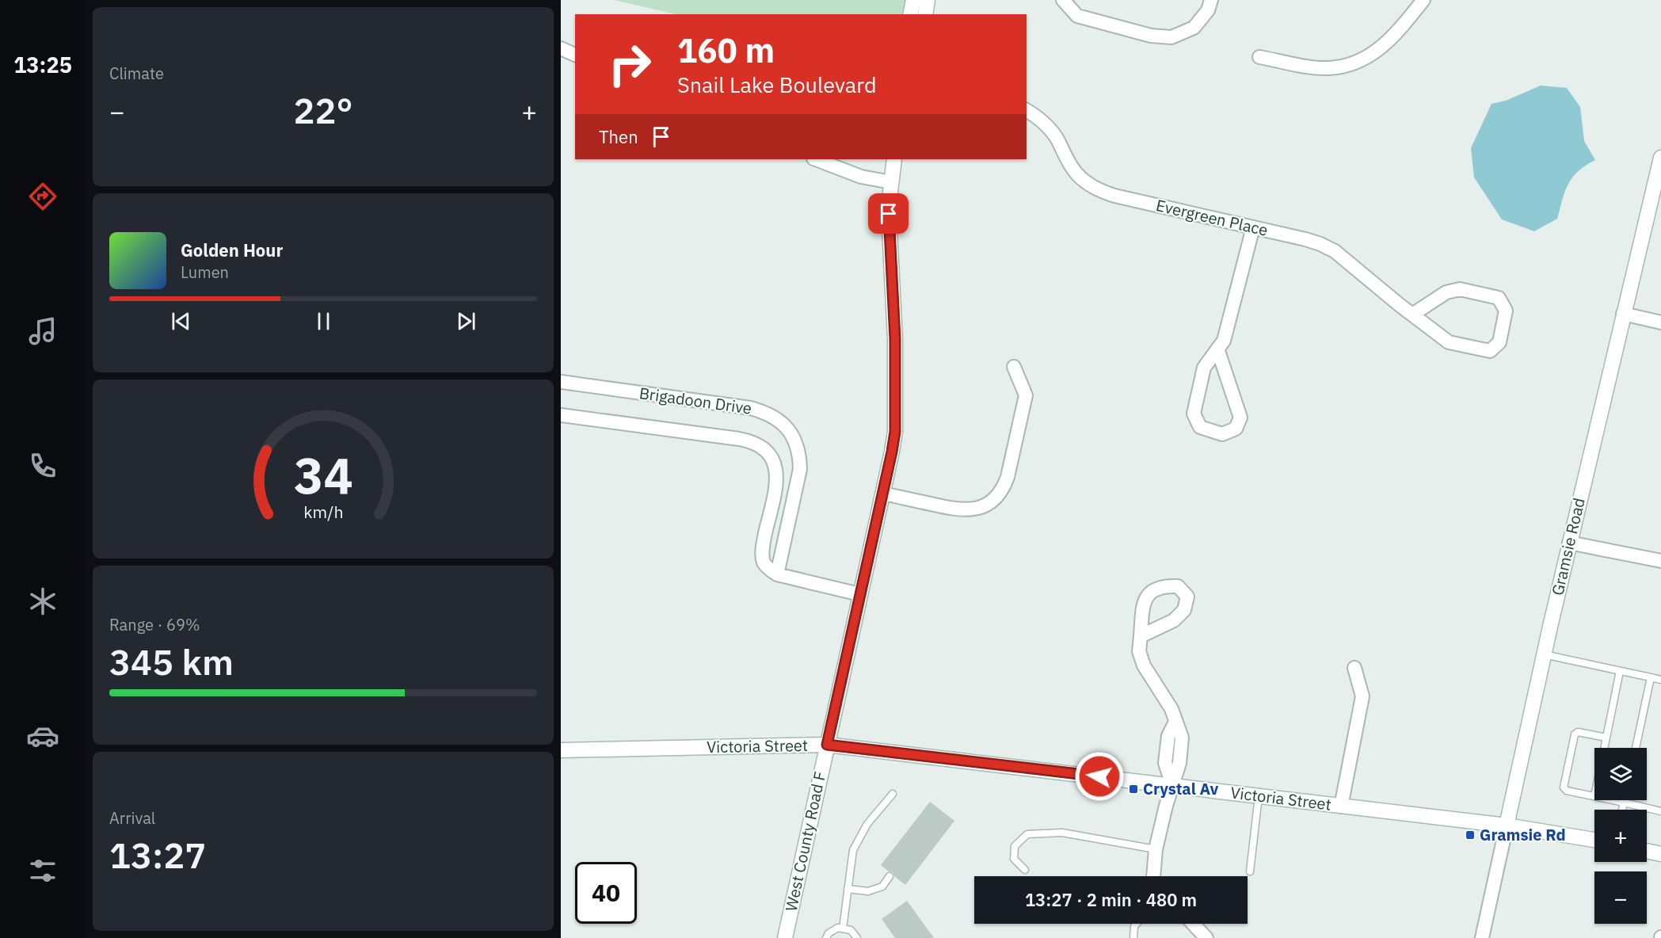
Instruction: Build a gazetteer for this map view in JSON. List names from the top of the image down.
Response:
{
  "streets": {
    "street": [
      "Evergreen Place",
      "Brigadoon Drive",
      "Gramsie Road",
      "Victoria Street",
      "West County Road F"
    ]
  },
  "crossings": [
    ["Gramsie Road", "Victoria Street"],
    ["Victoria Street", "West County Road F"]
  ],
  "places": {
    "transit": ["Crystal Av", "Gramsie Rd"]
  },
  "page": {
    "tabs": "13:25",
    "tile": [
      "Climate",
      ["Range · 69%", "345 km"],
      ["Arrival", "13:27"]
    ],
    "turn": ["160 m", "Snail Lake Boulevard"],
    "heat": ["−", "22°", "+"],
    "then": "Then",
    "song": ["Golden Hour", "Lumen"],
    "map_buttons": ["+", "−"],
    "limit": "40",
    "trip": "13:27 · 2 min · 480 m",
    "gauge": ["34", "km/h"]
  }
}
